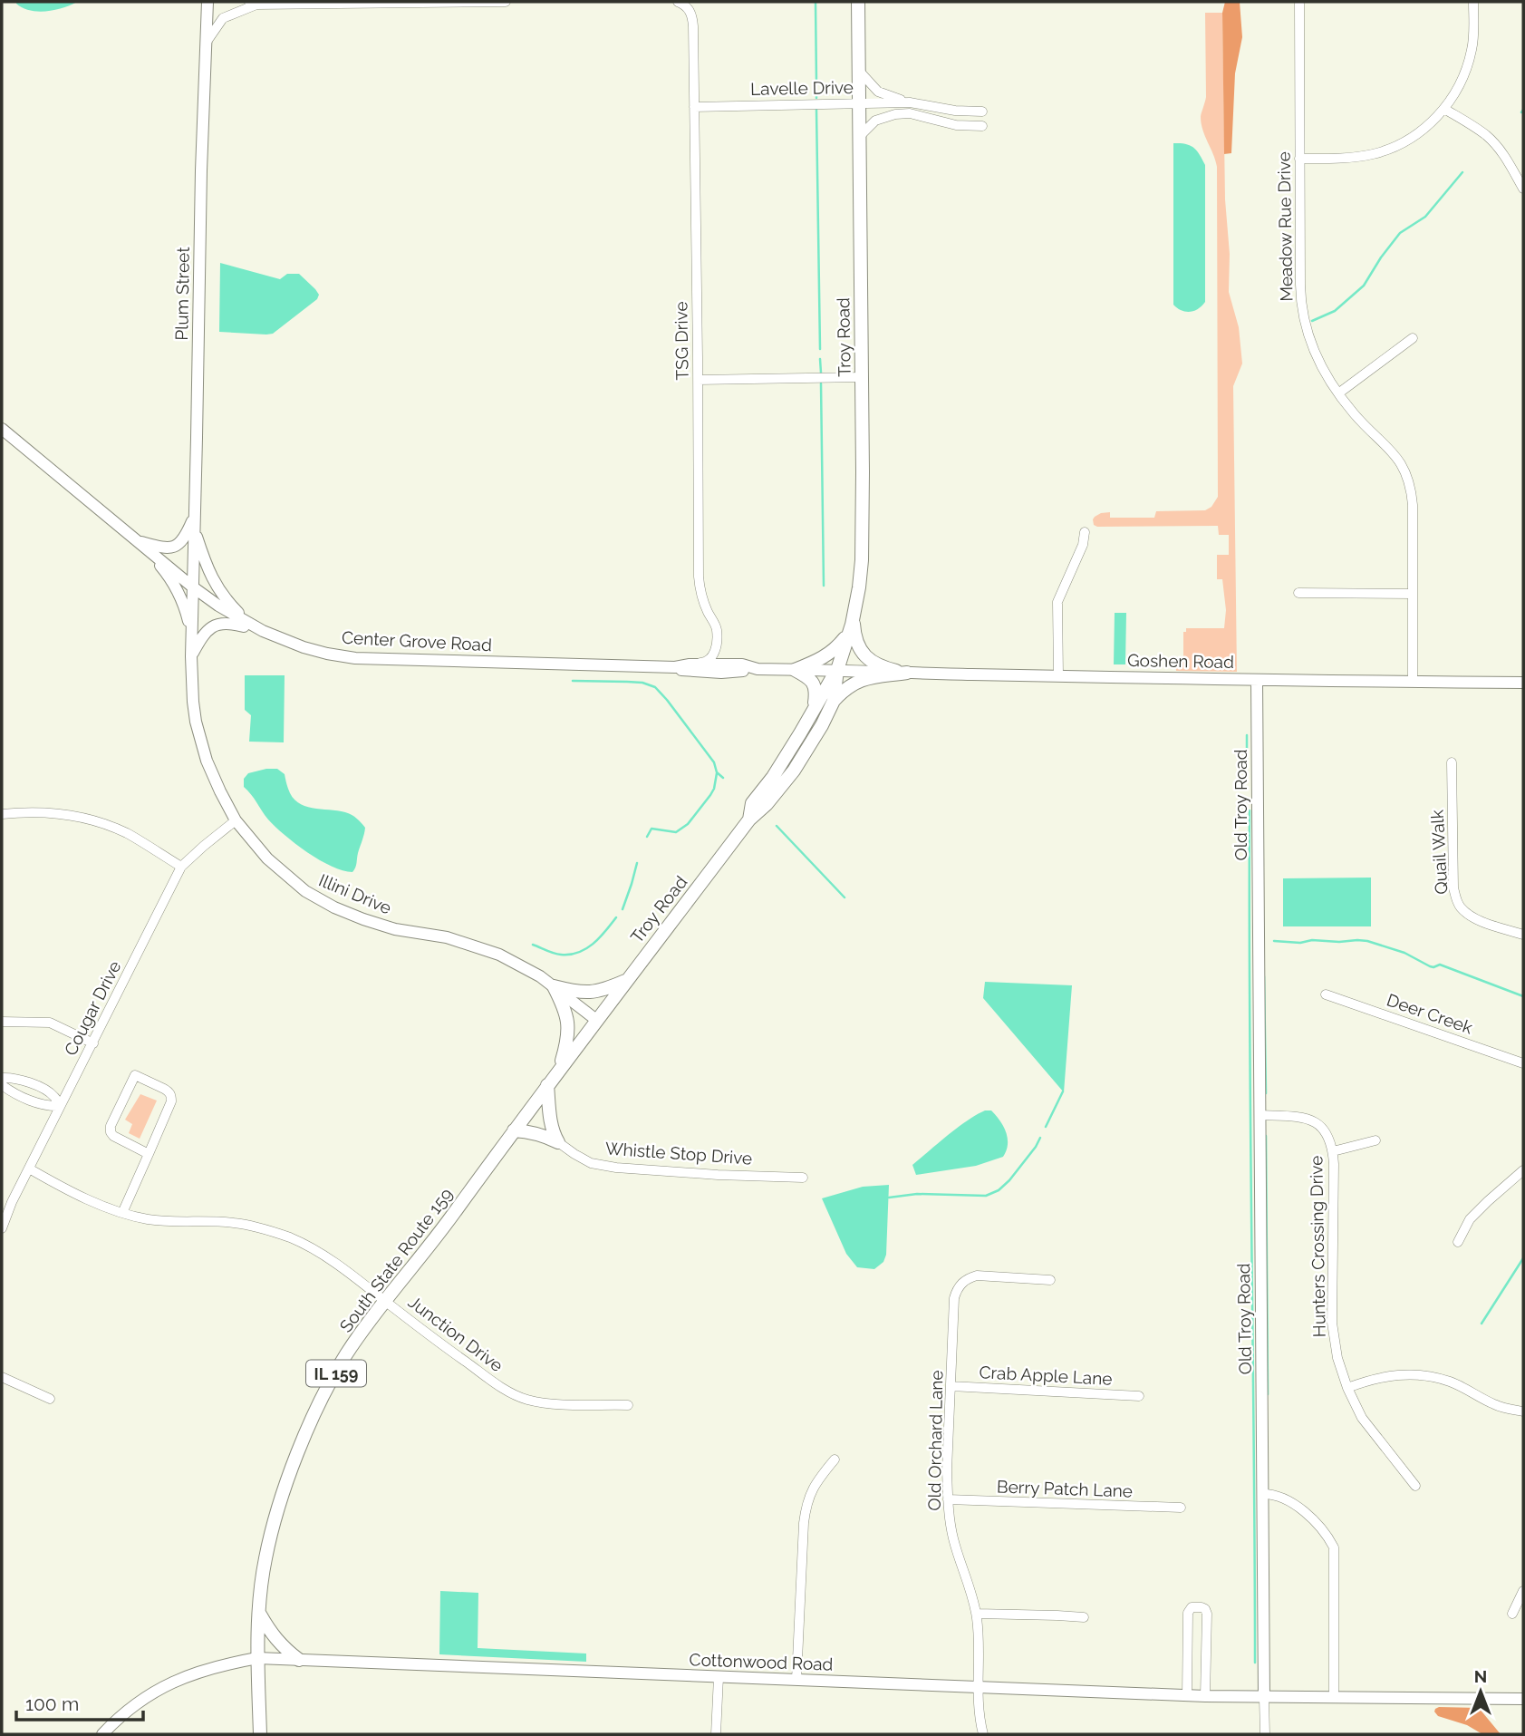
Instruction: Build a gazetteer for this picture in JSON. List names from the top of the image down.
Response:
{
  "streets": {
    "main road": [
      "Plum Street",
      "Troy Road",
      "Center Grove Road",
      "Goshen Road",
      "Old Troy Road",
      "Illini Drive",
      "Whistle Stop Drive",
      "South State Route 159",
      "IL 159",
      "Cottonwood Road"
    ],
    "street": [
      "Lavelle Drive",
      "Meadow Rue Drive",
      "TSG Drive",
      "Quail Walk",
      "Cougar Drive",
      "Deer Creek",
      "Hunters Crossing Drive",
      "Junction Drive",
      "Crab Apple Lane",
      "Old Orchard Lane",
      "Berry Patch Lane"
    ]
  },
  "crossings": [
    ["Lavelle Drive", "Troy Road"],
    ["Lavelle Drive", "TSG Drive"],
    ["Meadow Rue Drive", "Goshen Road"],
    ["Plum Street", "Center Grove Road"],
    ["Plum Street", "Illini Drive"],
    ["Troy Road", "Center Grove Road"],
    ["Troy Road", "Goshen Road"],
    ["Troy Road", "Illini Drive"],
    ["Troy Road", "South State Route 159"],
    ["TSG Drive", "Center Grove Road"],
    ["Center Grove Road", "Goshen Road"],
    ["Center Grove Road", "Illini Drive"],
    ["Goshen Road", "Old Troy Road"],
    ["Old Troy Road", "Hunters Crossing Drive"],
    ["Old Troy Road", "Cottonwood Road"],
    ["Illini Drive", "Cougar Drive"],
    ["Illini Drive", "South State Route 159"],
    ["Cougar Drive", "Junction Drive"],
    ["Whistle Stop Drive", "South State Route 159"],
    ["South State Route 159", "Junction Drive"],
    ["South State Route 159", "Cottonwood Road"],
    ["Crab Apple Lane", "Old Orchard Lane"],
    ["Old Orchard Lane", "Berry Patch Lane"],
    ["Old Orchard Lane", "Cottonwood Road"]
  ],
  "scale_bar": "100 m",
  "north": "top"
}
